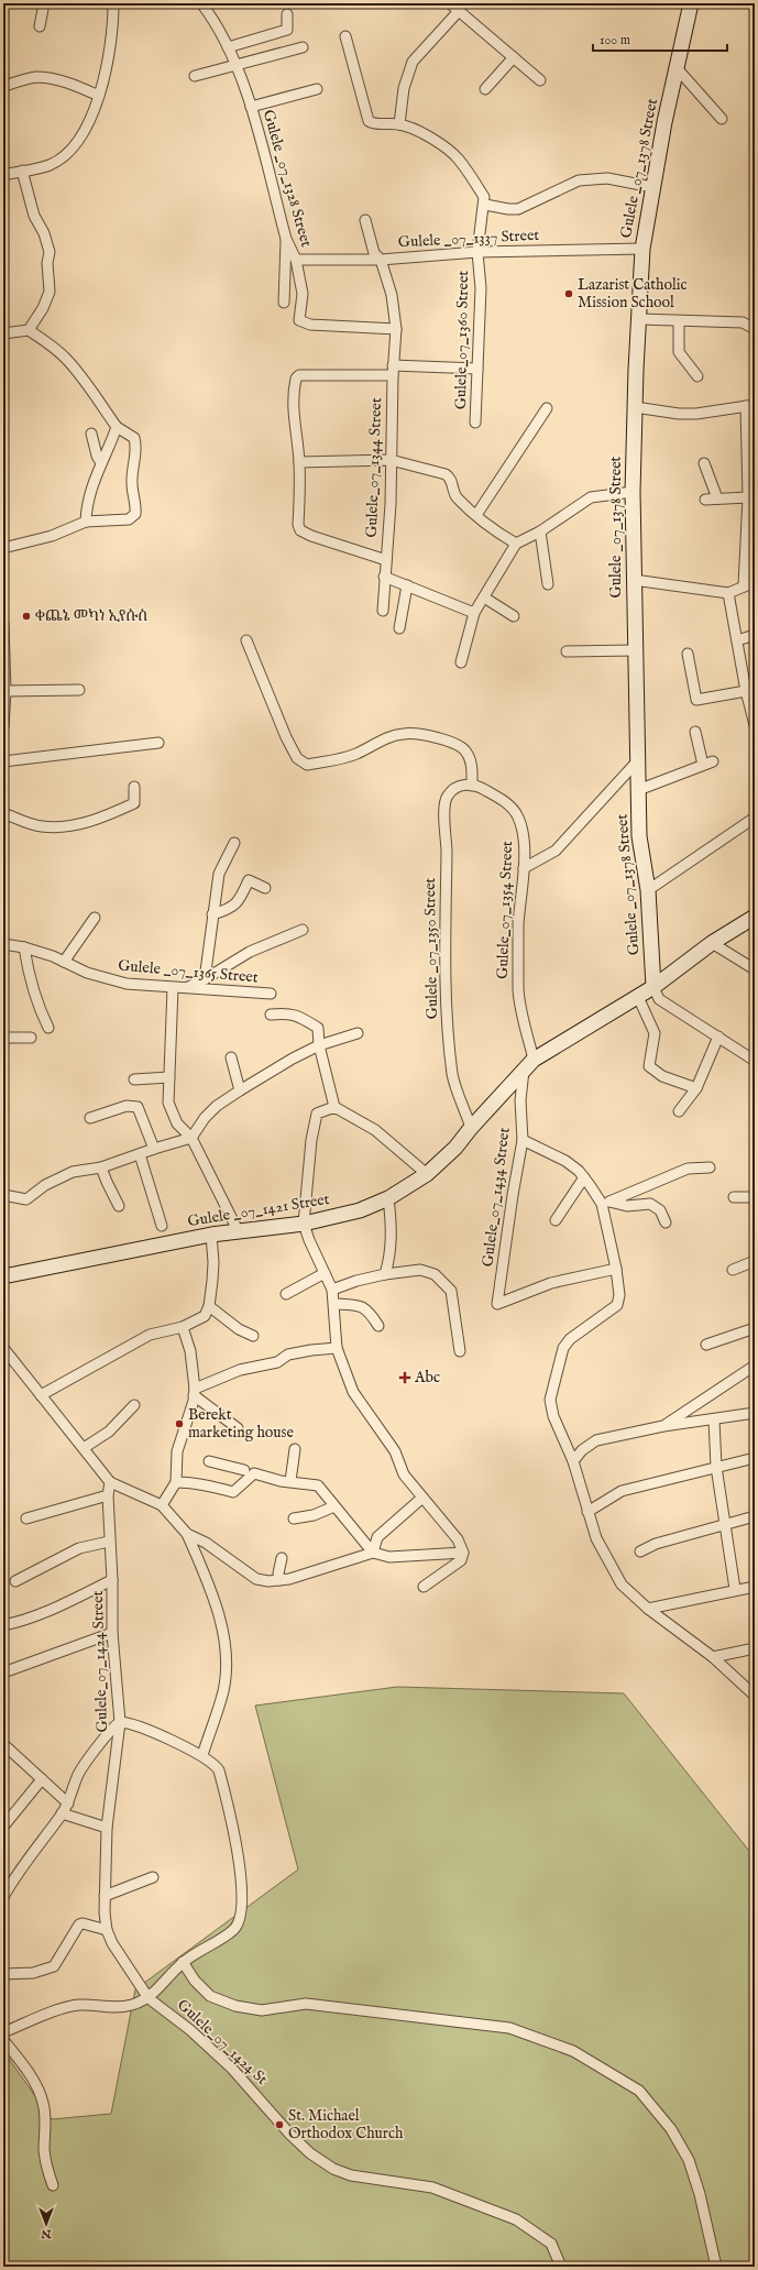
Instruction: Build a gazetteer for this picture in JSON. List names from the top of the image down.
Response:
{
  "streets": {
    "main road": ["Gulele _07_1378 Street", "Gulele _07_1421 Street"],
    "street": [
      "Gulele _07_1328 Street",
      "Gulele _07_1337 Street",
      "Gulele_07_1360 Street",
      "Gulele_07_1344 Street",
      "Gulele_07_1354 Street",
      "Gulele _07_1350 Street",
      "Gulele _07_1365 Street",
      "Gulele_07_1434 Street",
      "Gulele_07_1424 Street",
      "Gulele_07_1424 St"
    ]
  },
  "crossings": [
    ["Gulele _07_1378 Street", "Gulele _07_1337 Street"],
    ["Gulele _07_1378 Street", "Gulele _07_1421 Street"],
    ["Gulele _07_1328 Street", "Gulele _07_1337 Street"],
    ["Gulele _07_1337 Street", "Gulele_07_1360 Street"],
    ["Gulele_07_1354 Street", "Gulele _07_1350 Street"],
    ["Gulele_07_1354 Street", "Gulele_07_1434 Street"],
    ["Gulele_07_1354 Street", "Gulele _07_1421 Street"],
    ["Gulele _07_1350 Street", "Gulele _07_1421 Street"],
    ["Gulele_07_1434 Street", "Gulele _07_1421 Street"],
    ["Gulele_07_1424 Street", "Gulele_07_1424 St"]
  ],
  "places": {
    "other": [
      "Lazarist Catholic Mission School",
      "ቀጨኔ መካነ ኢየሱስ",
      "Berekt marketing house",
      "St. Michael Orthodox Church"
    ],
    "health": ["Abc"]
  },
  "scale_bar": "100 m",
  "north": "bottom"
}
